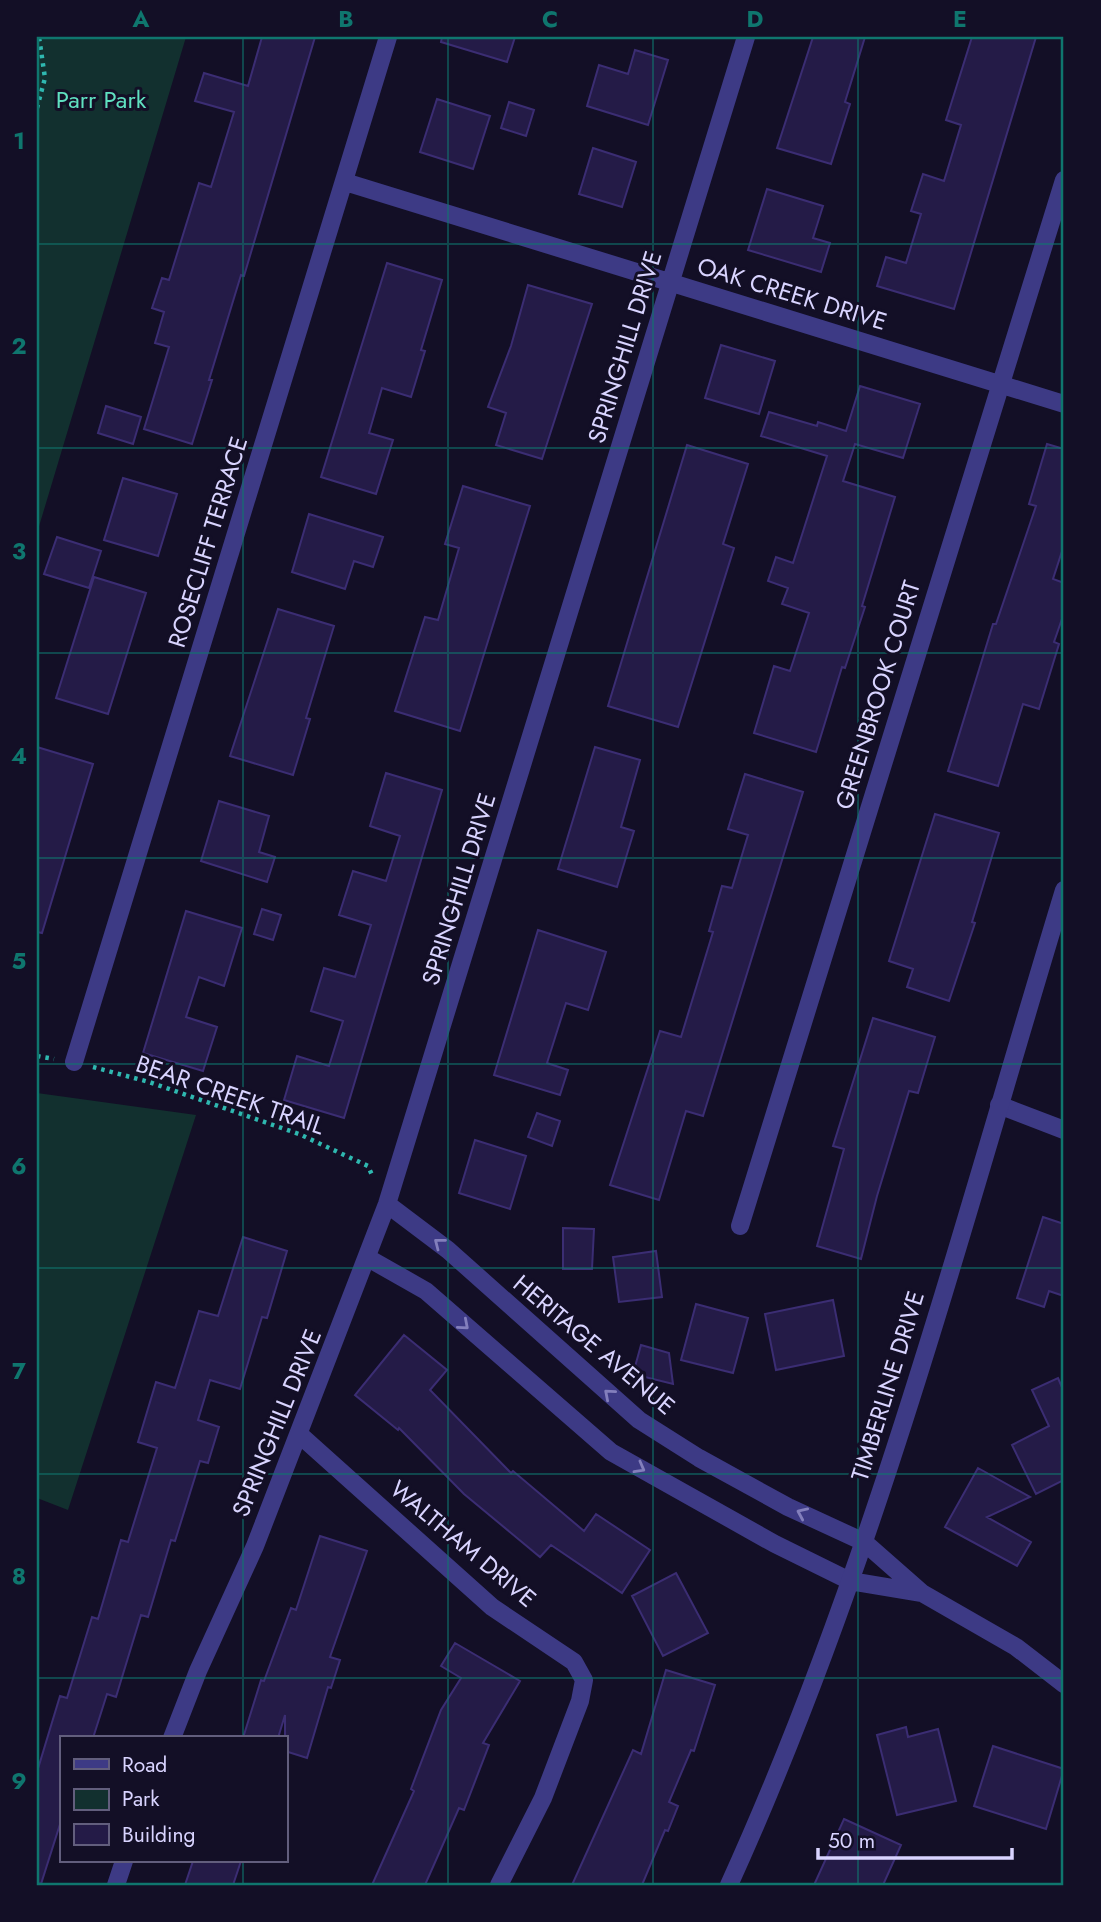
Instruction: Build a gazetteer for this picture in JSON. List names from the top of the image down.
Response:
{
  "streets": {
    "street": [
      "OAK CREEK DRIVE",
      "SPRINGHILL DRIVE",
      "ROSECLIFF TERRACE",
      "GREENBROOK COURT",
      "HERITAGE AVENUE",
      "TIMBERLINE DRIVE",
      "WALTHAM DRIVE"
    ],
    "path": ["BEAR CREEK TRAIL"]
  },
  "crossings": [
    ["OAK CREEK DRIVE", "SPRINGHILL DRIVE"],
    ["OAK CREEK DRIVE", "ROSECLIFF TERRACE"],
    ["OAK CREEK DRIVE", "GREENBROOK COURT"],
    ["SPRINGHILL DRIVE", "BEAR CREEK TRAIL"],
    ["SPRINGHILL DRIVE", "HERITAGE AVENUE"],
    ["SPRINGHILL DRIVE", "WALTHAM DRIVE"],
    ["ROSECLIFF TERRACE", "BEAR CREEK TRAIL"],
    ["BEAR CREEK TRAIL", "HERITAGE AVENUE"],
    ["HERITAGE AVENUE", "TIMBERLINE DRIVE"]
  ],
  "parks": ["Parr Park"],
  "legend": ["Road", "Park", "Building"],
  "scale_bar": "50 m",
  "grid": {
    "columns": [
      "A",
      "B",
      "C",
      "D",
      "E"
    ],
    "rows": [
      "1",
      "2",
      "3",
      "4",
      "5",
      "6",
      "7",
      "8",
      "9"
    ]
  }
}
